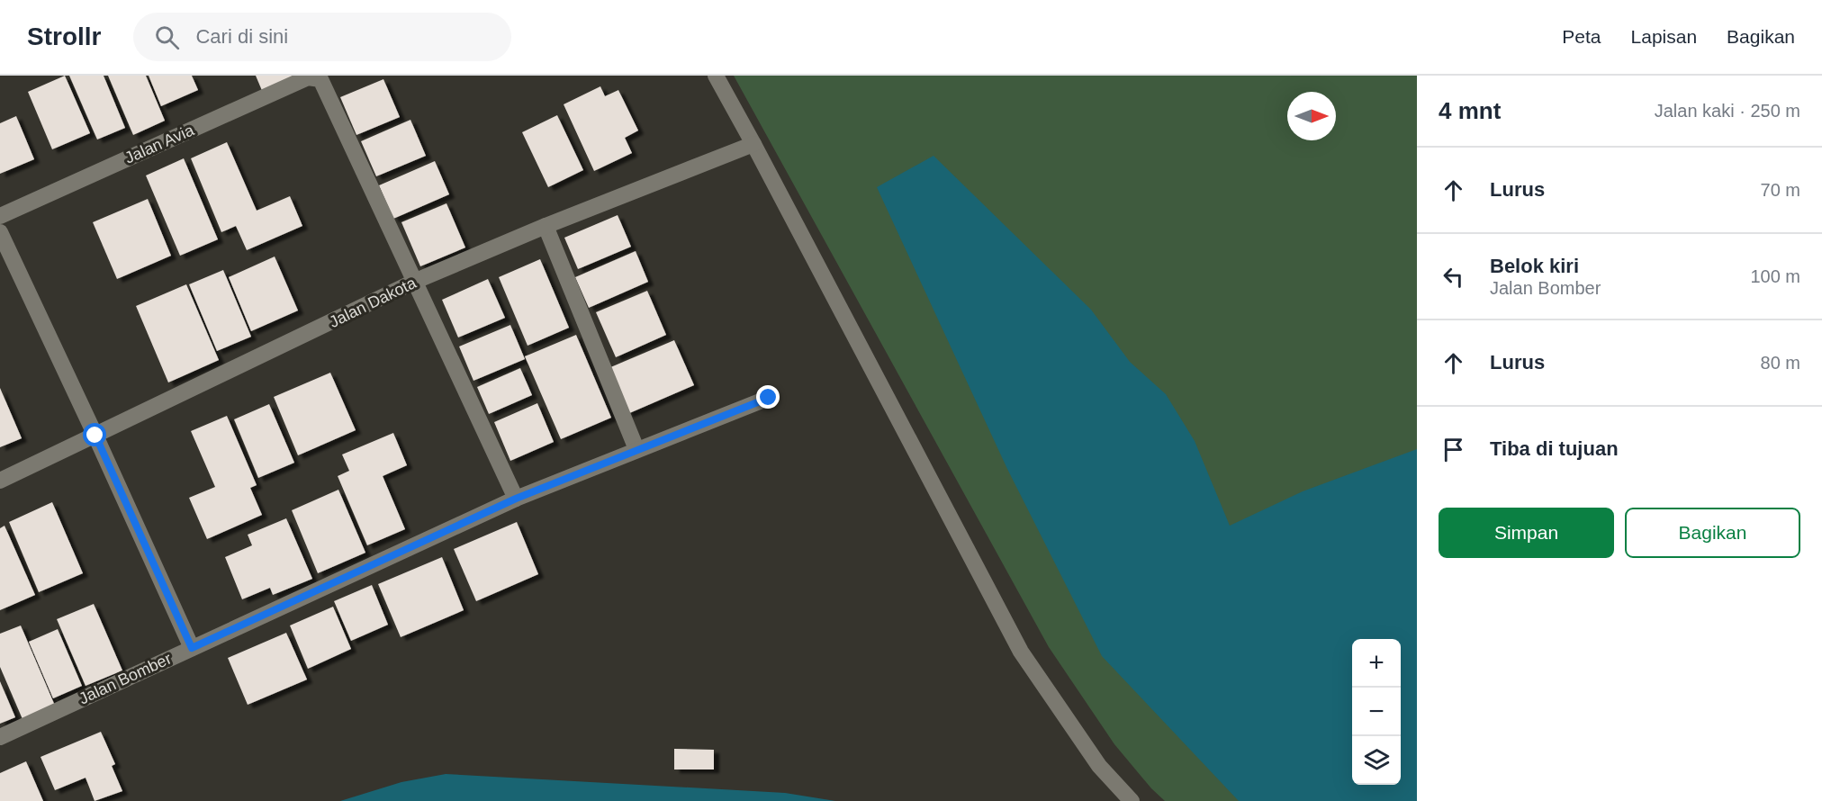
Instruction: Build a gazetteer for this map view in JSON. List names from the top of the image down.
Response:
{
  "streets": {
    "lane": ["Jalan Avia", "Jalan Dakota", "Jalan Bomber"]
  },
  "crossings": [
    ["Jalan Avia", "Jalan Dakota"]
  ],
  "north": "right",
  "page": {
    "header": "Strollr",
    "search": "Cari di sini",
    "nav": ["Peta", "Lapisan", "Bagikan"],
    "heading": ["4 mnt", "Jalan kaki · 250 m"],
    "list": [
      ["Lurus", "70 m"],
      ["Belok kiri", "Jalan Bomber", "100 m"],
      ["Lurus", "80 m"],
      "Tiba di tujuan"
    ],
    "buttons": ["Simpan", "Bagikan"],
    "map_buttons": ["+", "−"]
  }
}
